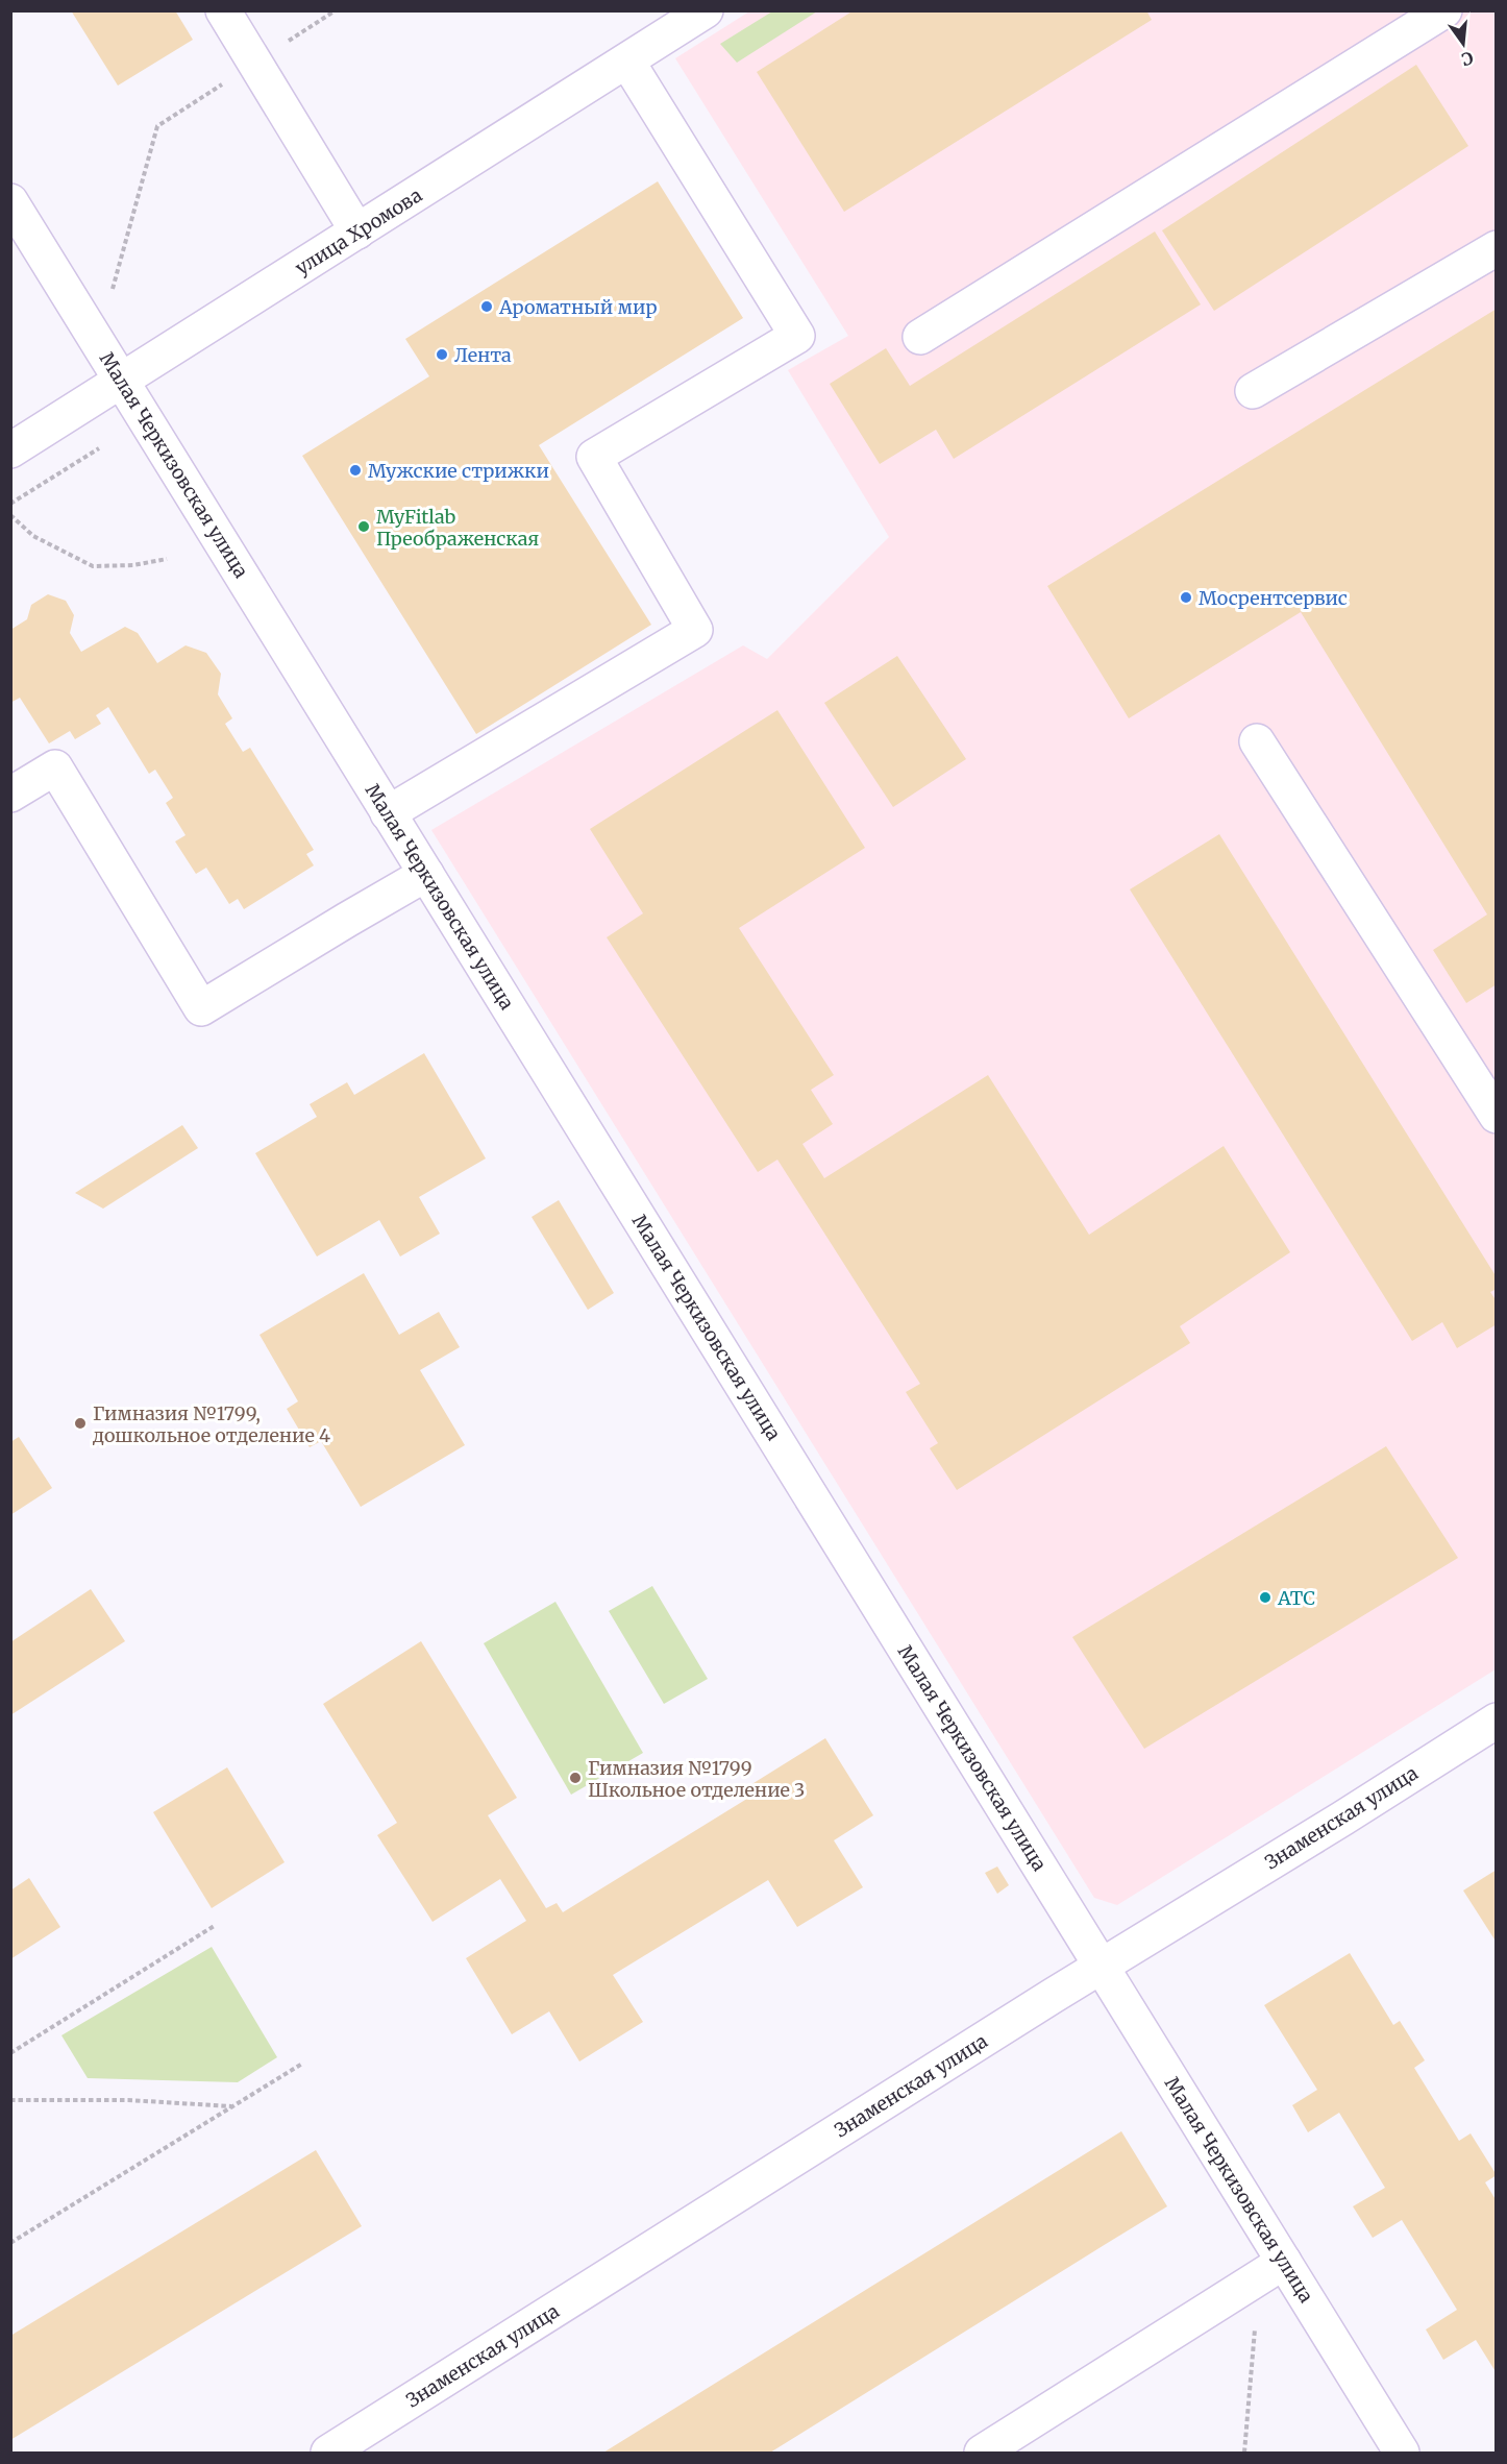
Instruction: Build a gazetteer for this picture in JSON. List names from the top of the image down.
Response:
{
  "streets": {
    "street": ["улица Хромова", "Малая Черкизовская улица", "Знаменская улица"]
  },
  "crossings": [
    ["улица Хромова", "Малая Черкизовская улица"],
    ["Малая Черкизовская улица", "Знаменская улица"]
  ],
  "places": [
    "Ароматный мир",
    "Лента",
    "Мужские стрижки",
    "MyFitlab Преображенская",
    "Мосрентсервис",
    "Гимназия №1799, дошкольное отделение 4",
    "АТС",
    "Гимназия №1799 Школьное отделение 3"
  ],
  "north": "bottom"
}
